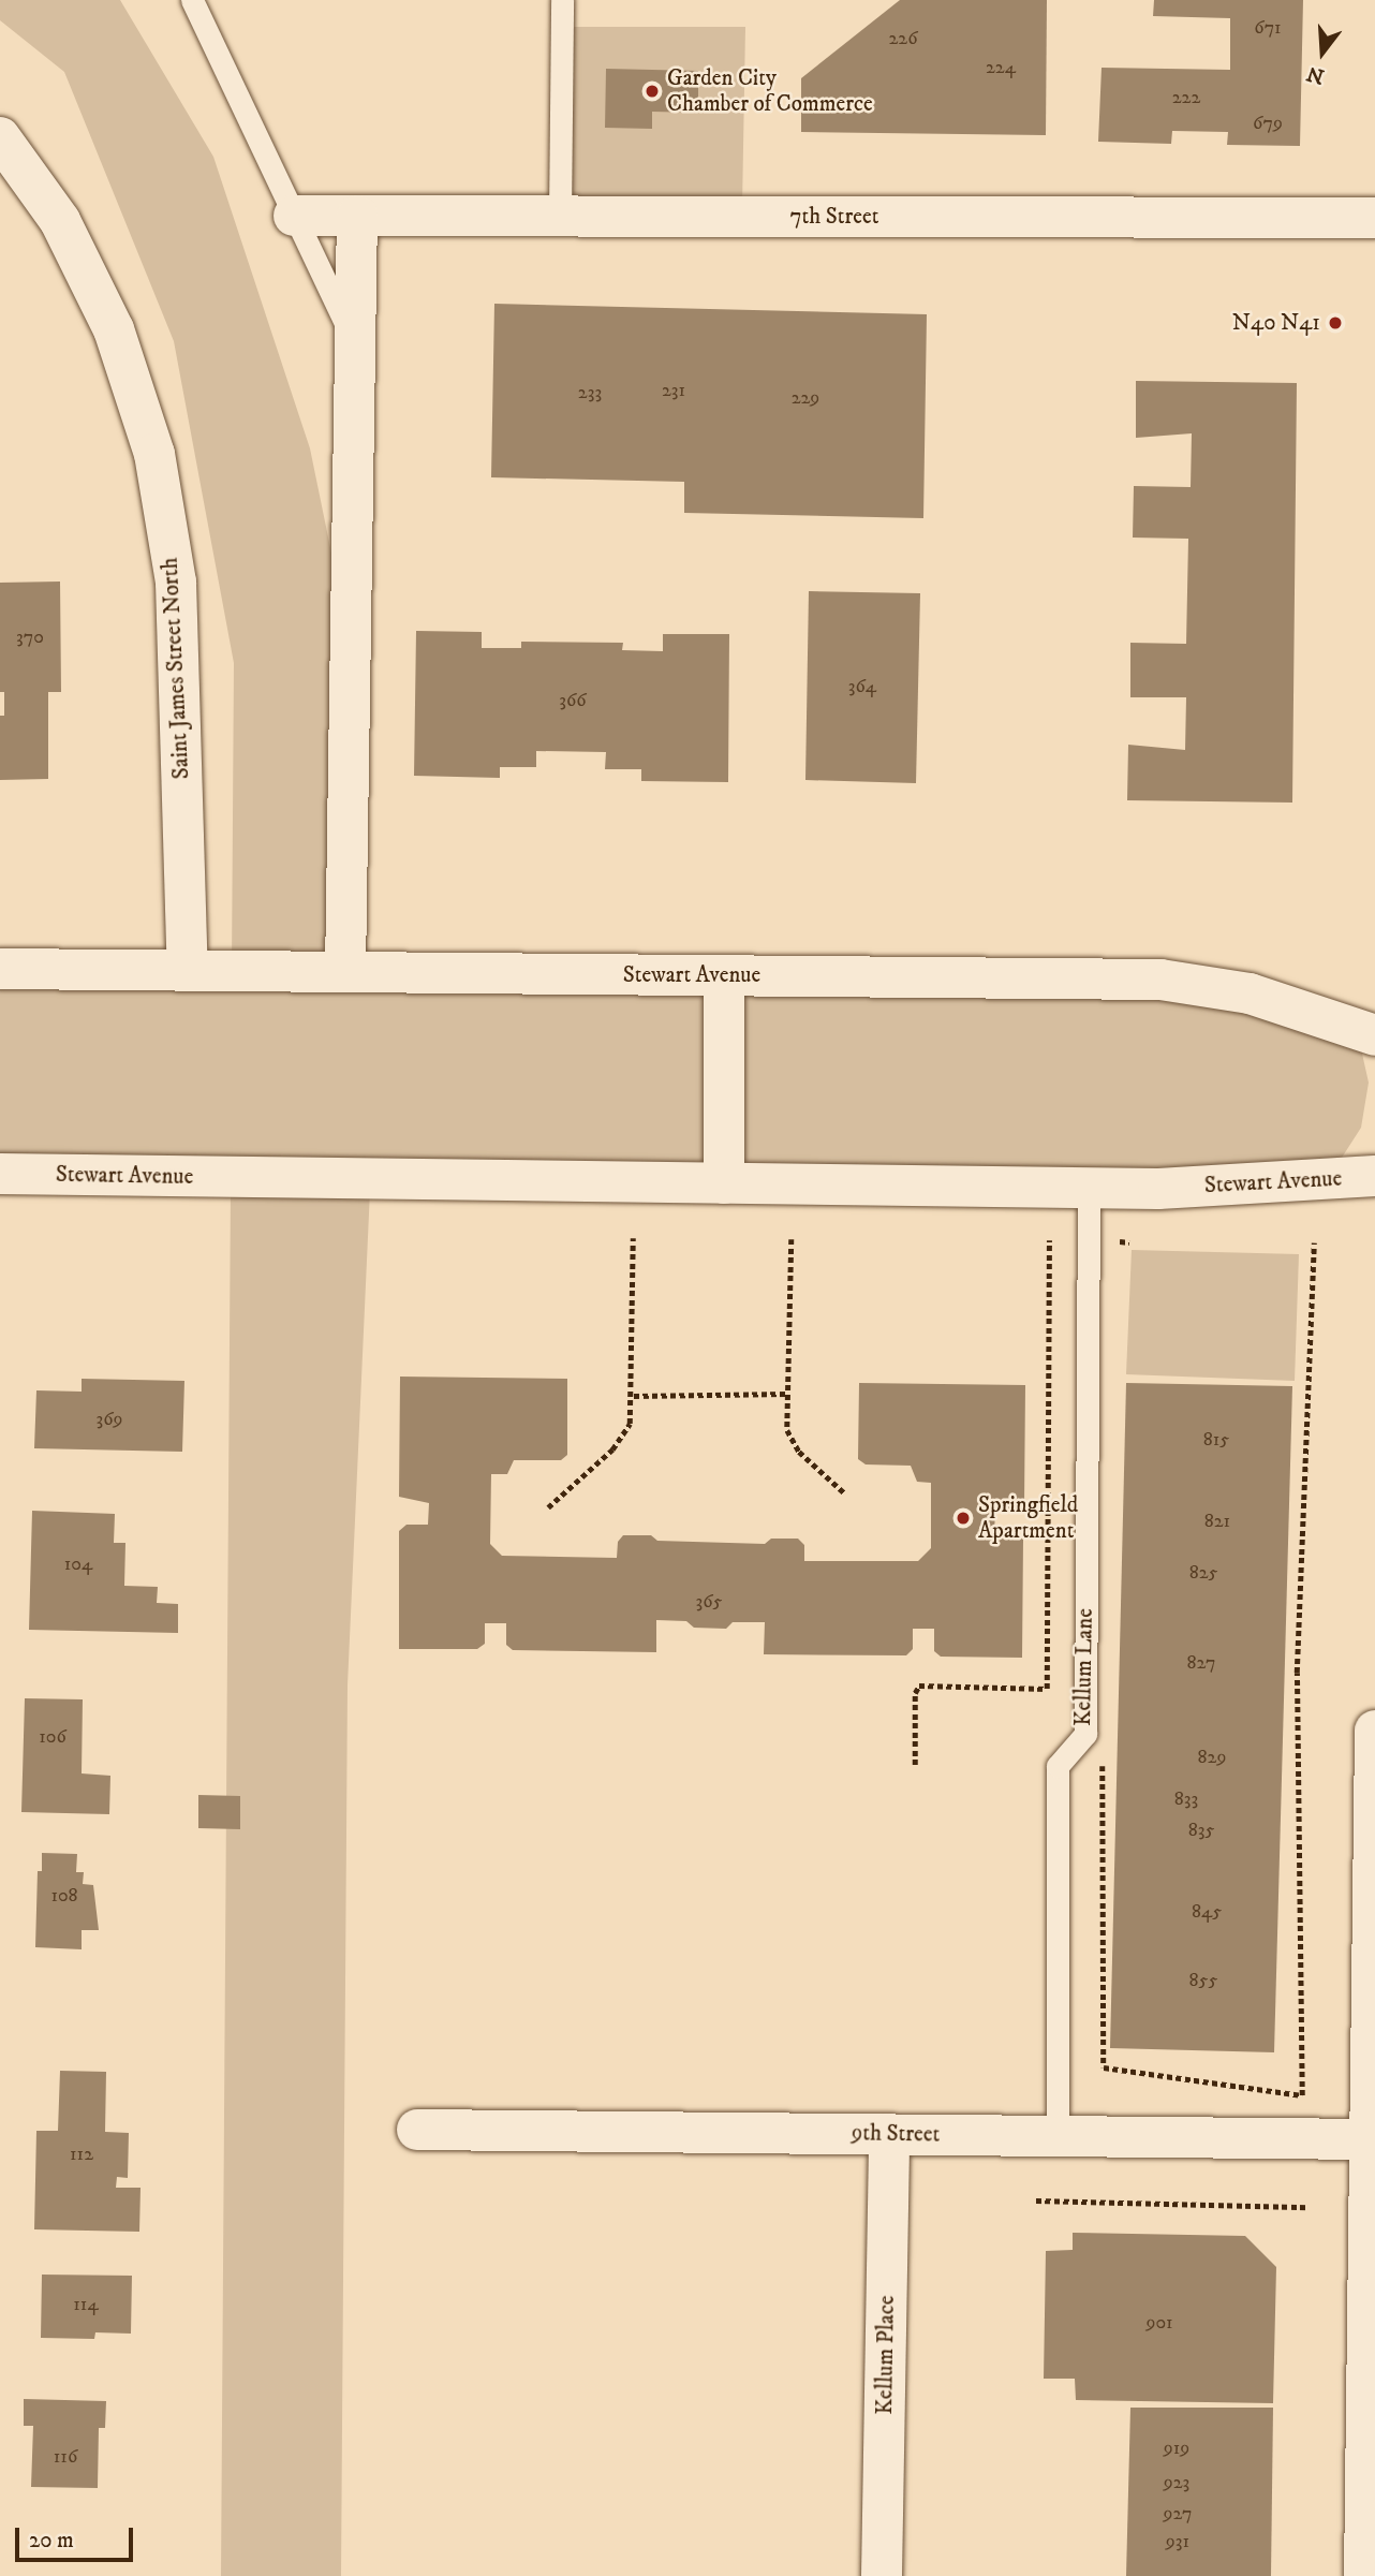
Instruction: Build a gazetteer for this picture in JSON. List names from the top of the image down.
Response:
{
  "streets": {
    "street": [
      "7th Street",
      "Saint James Street North",
      "Stewart Avenue",
      "9th Street",
      "Kellum Place"
    ],
    "lane": ["Kellum Lane"]
  },
  "crossings": [
    ["Saint James Street North", "Stewart Avenue"],
    ["Stewart Avenue", "Kellum Lane"],
    ["Kellum Lane", "9th Street"],
    ["9th Street", "Kellum Place"]
  ],
  "places": ["Garden City Chamber of Commerce", "N40 N41", "Springfield Apartment"],
  "house_numbers": [
    "671",
    "226",
    "224",
    "222",
    "679",
    "231",
    "233",
    "229",
    "370",
    "364",
    "366",
    "369",
    "815",
    "821",
    "104",
    "825",
    "365",
    "827",
    "106",
    "829",
    "833",
    "835",
    "108",
    "845",
    "855",
    "112",
    "114",
    "901",
    "919",
    "116",
    "923",
    "927",
    "931"
  ],
  "scale_bar": "20 m",
  "north": "bottom"
}
